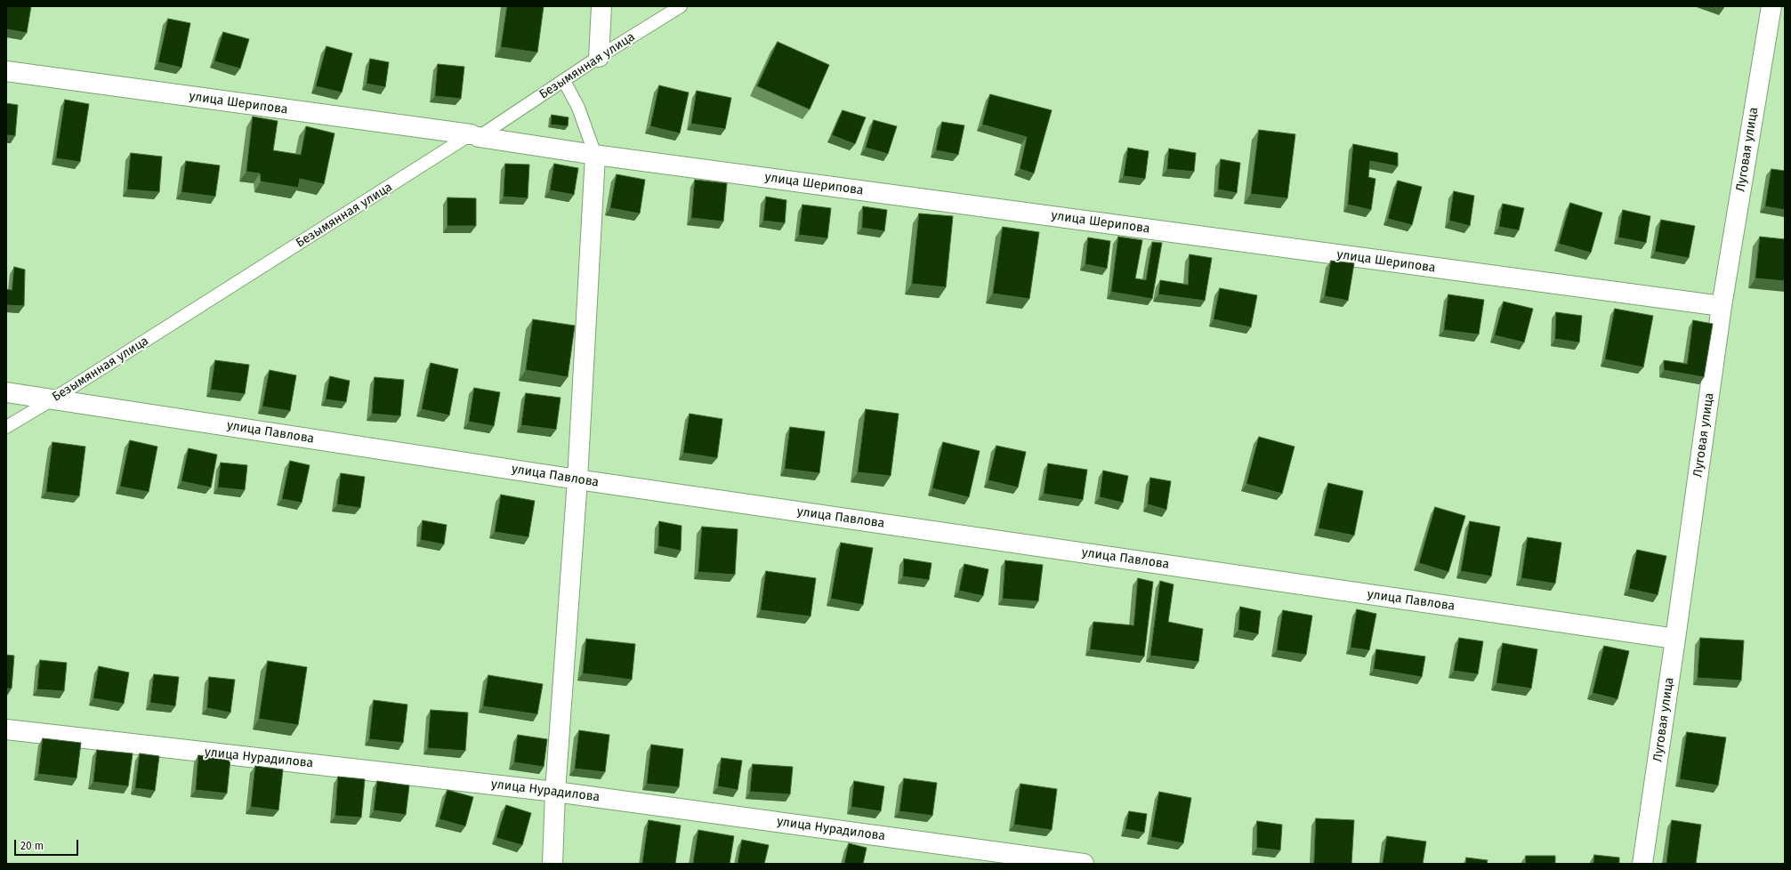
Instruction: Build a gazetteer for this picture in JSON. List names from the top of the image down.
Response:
{
  "streets": {
    "street": [
      "улица Шерипова",
      "Луговая улица",
      "улица Павлова",
      "улица Нурадилова"
    ],
    "lane": ["Безымянная улица"]
  },
  "crossings": [
    ["Безымянная улица", "улица Шерипова"],
    ["Безымянная улица", "улица Павлова"],
    ["улица Шерипова", "Луговая улица"],
    ["Луговая улица", "улица Павлова"]
  ],
  "scale_bar": "20 m"
}
